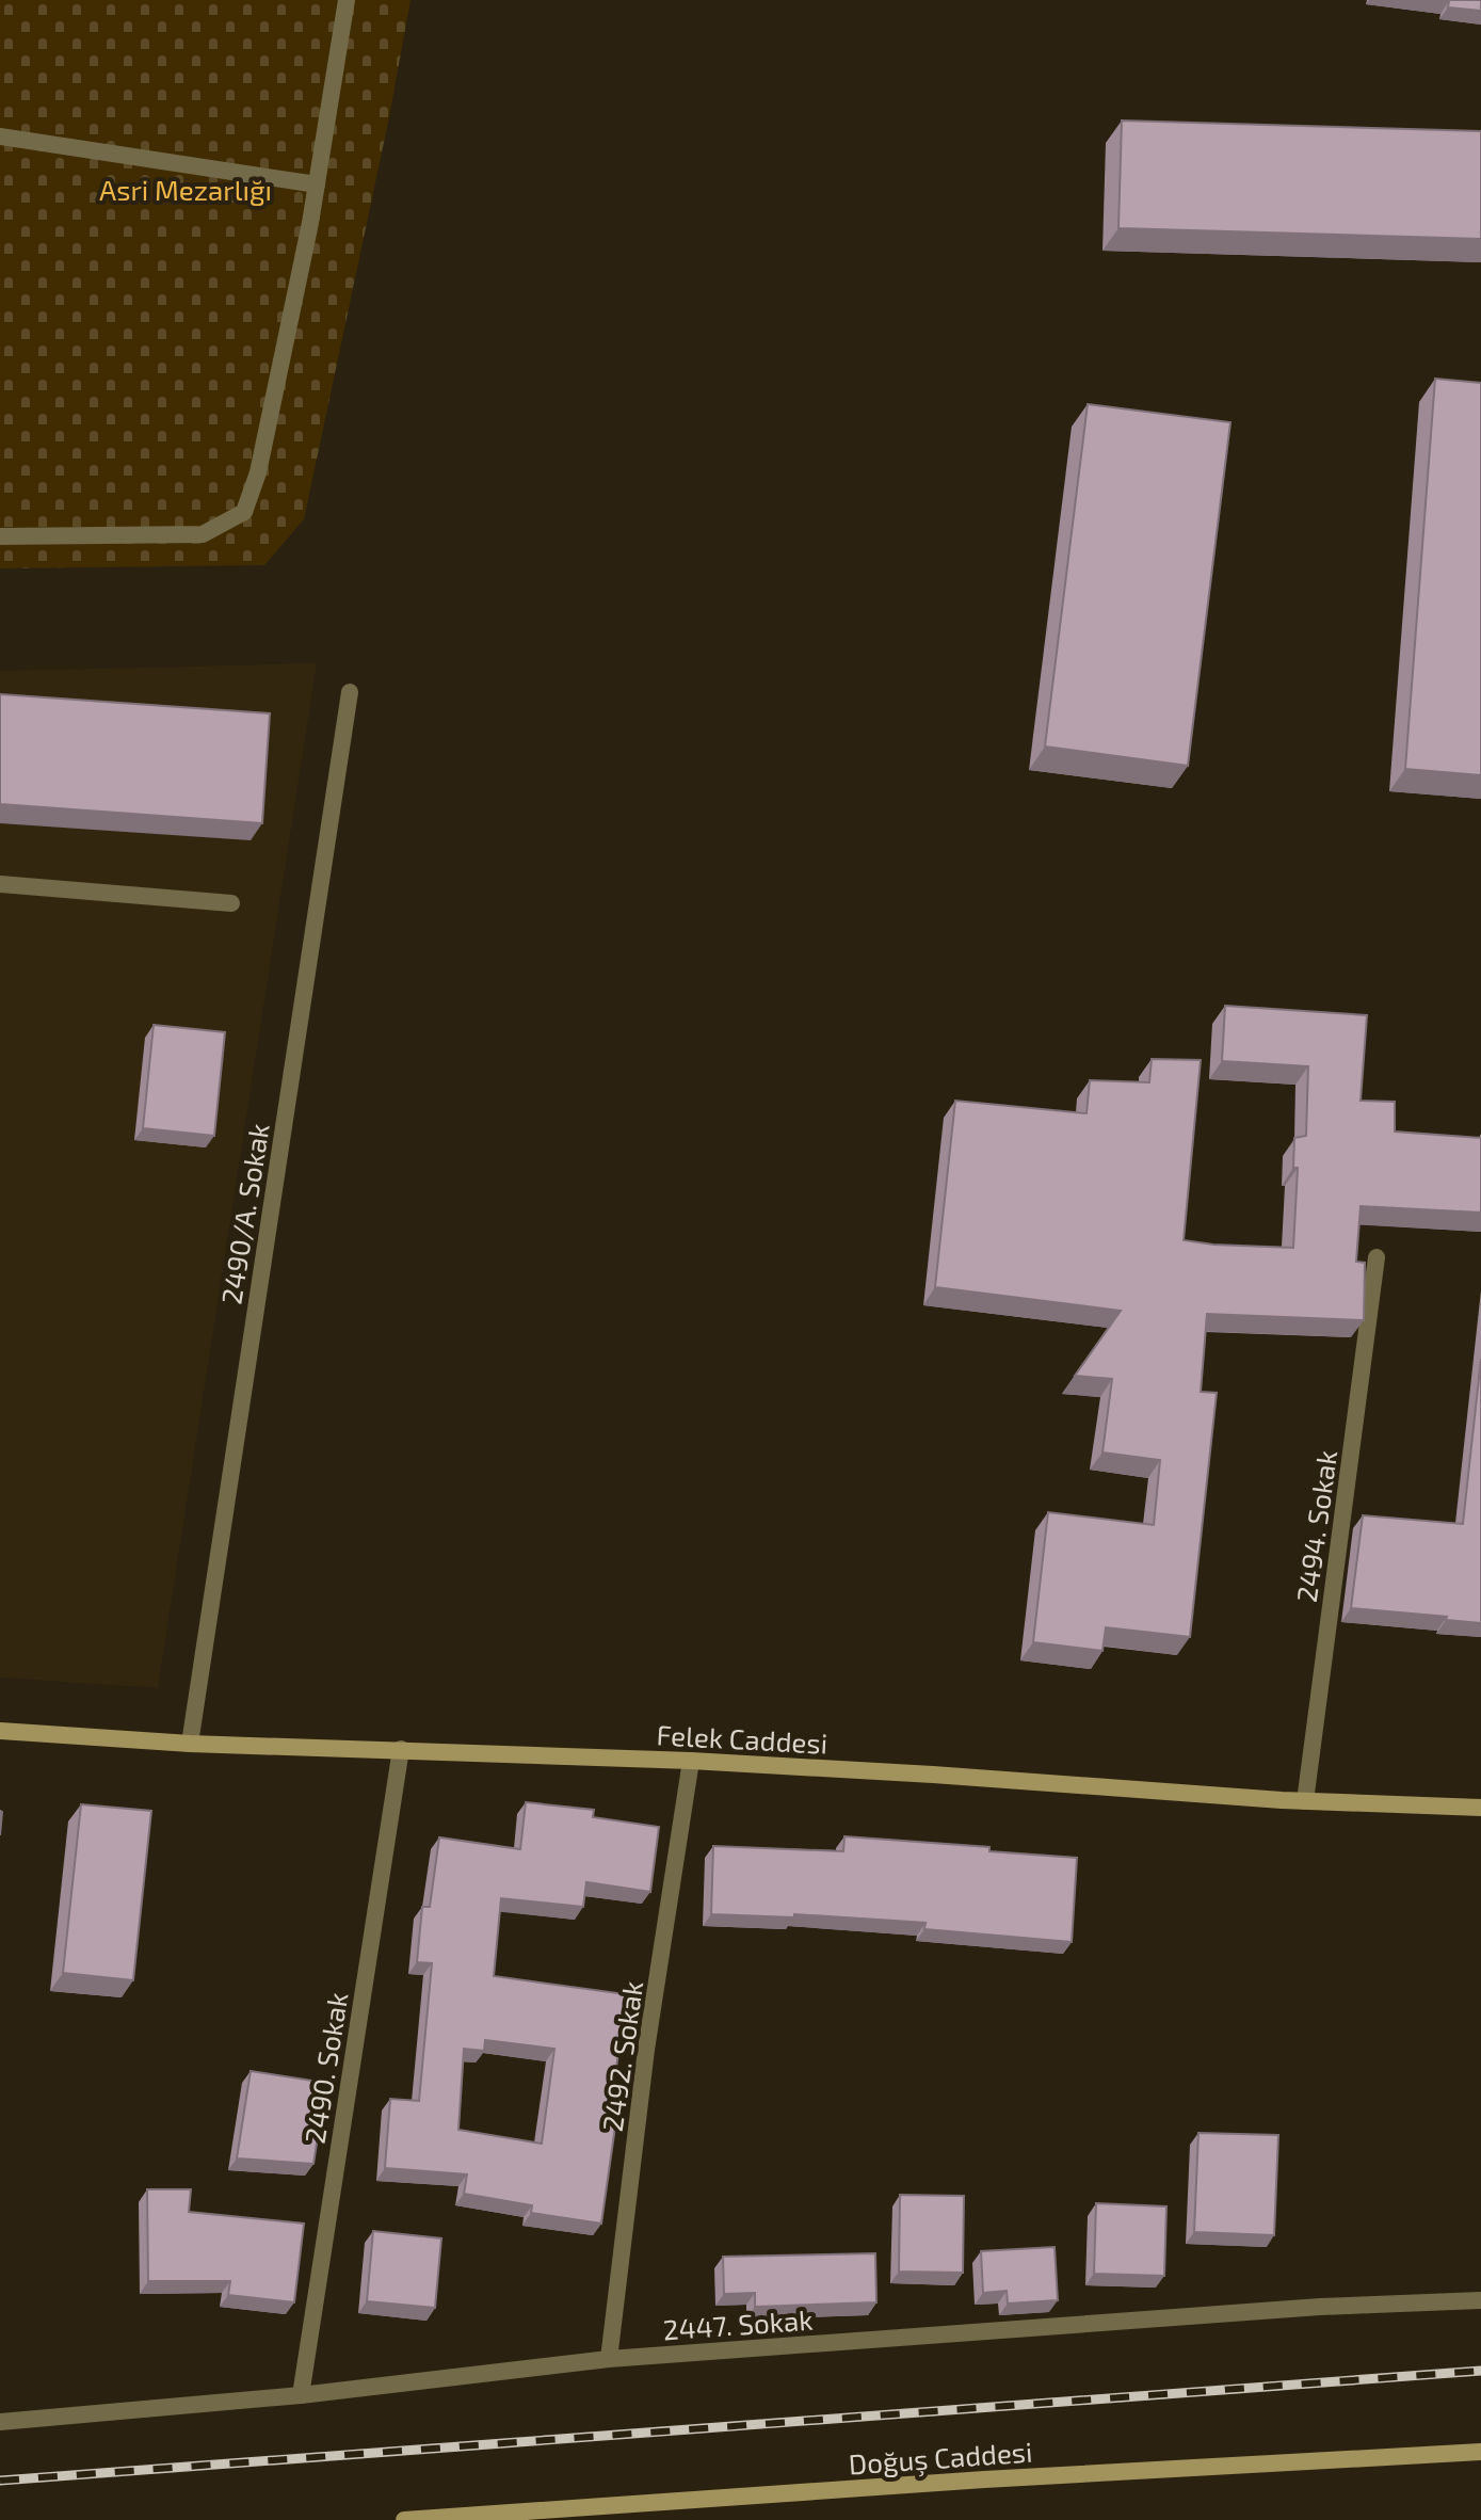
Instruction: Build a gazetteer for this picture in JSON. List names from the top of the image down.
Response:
{
  "streets": {
    "main road": ["Felek Caddesi", "Doğuş Caddesi"],
    "street": [
      "2490/A. Sokak",
      "2494. Sokak",
      "2492. Sokak",
      "2490. Sokak",
      "2447. Sokak"
    ]
  },
  "crossings": [
    ["2490/A. Sokak", "Felek Caddesi"],
    ["2494. Sokak", "Felek Caddesi"],
    ["Felek Caddesi", "2492. Sokak"],
    ["Felek Caddesi", "2490. Sokak"],
    ["2492. Sokak", "2447. Sokak"],
    ["2490. Sokak", "2447. Sokak"]
  ],
  "parks": ["Asri Mezarlığı"]
}
